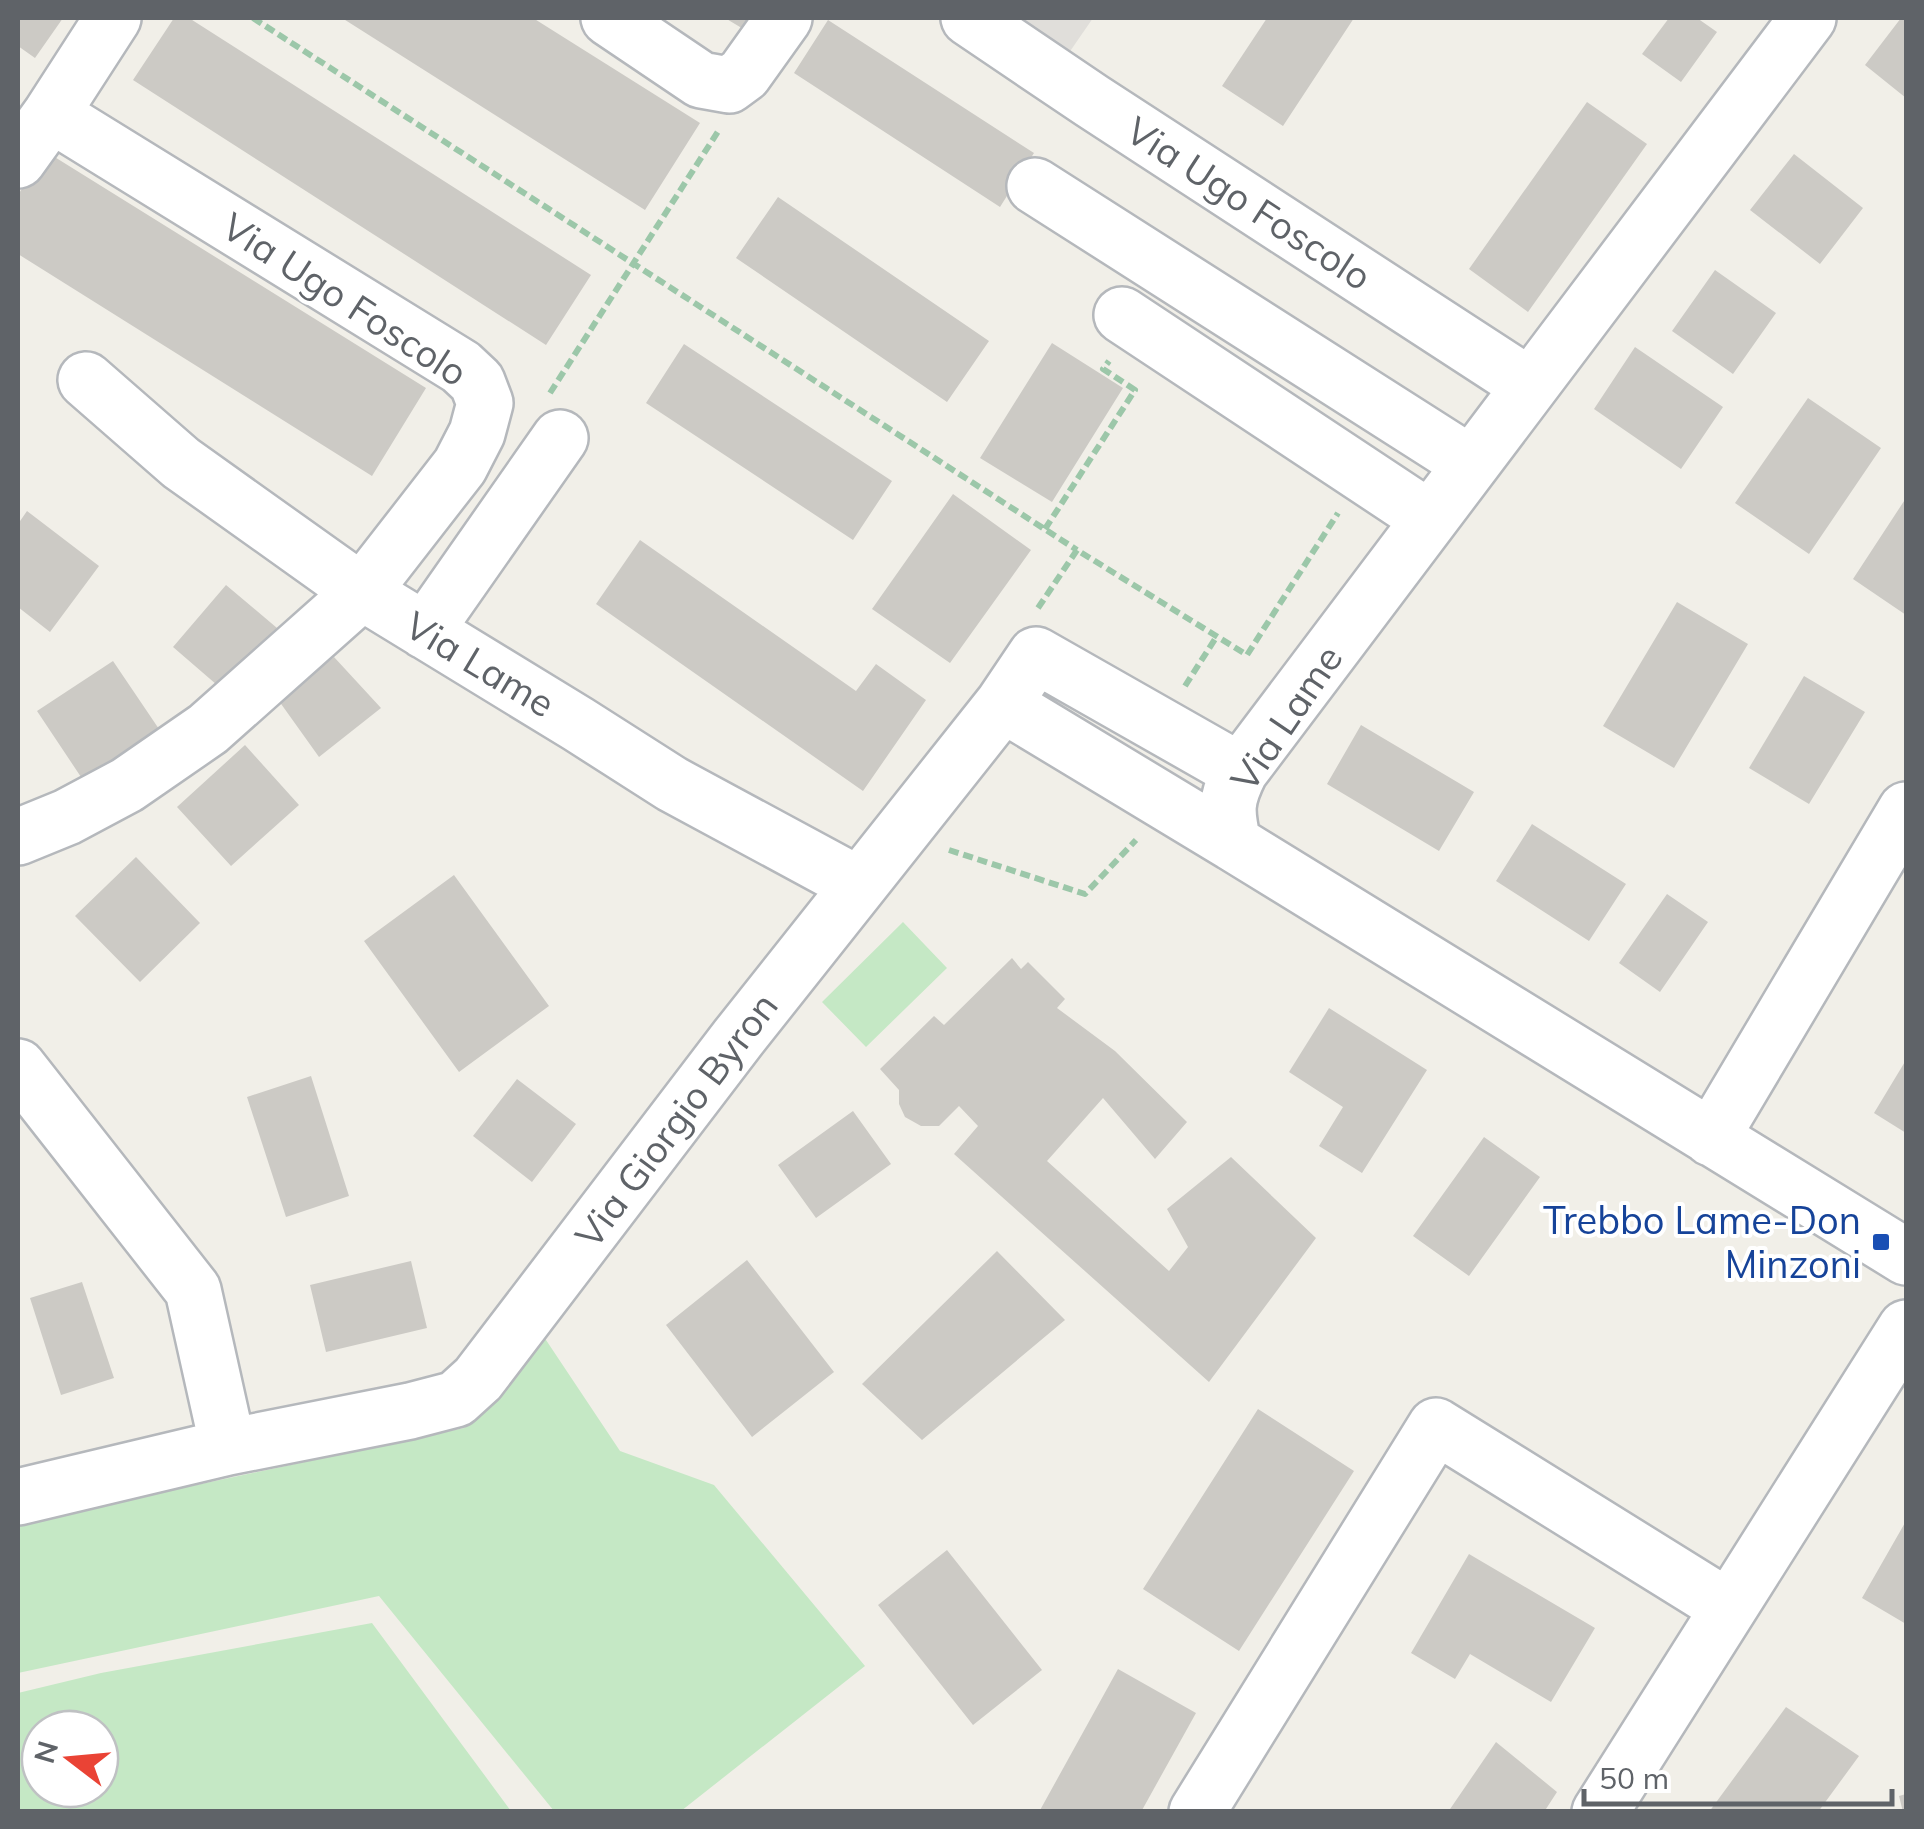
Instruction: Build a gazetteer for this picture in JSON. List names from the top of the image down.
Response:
{
  "streets": {
    "street": ["Via Ugo Foscolo", "Via Lame", "Via Giorgio Byron"]
  },
  "crossings": [
    ["Via Ugo Foscolo", "Via Lame"],
    ["Via Lame", "Via Giorgio Byron"]
  ],
  "places": {
    "transit": ["Trebbo Lame-Don Minzoni"]
  },
  "scale_bar": "50 m",
  "north": "left"
}
